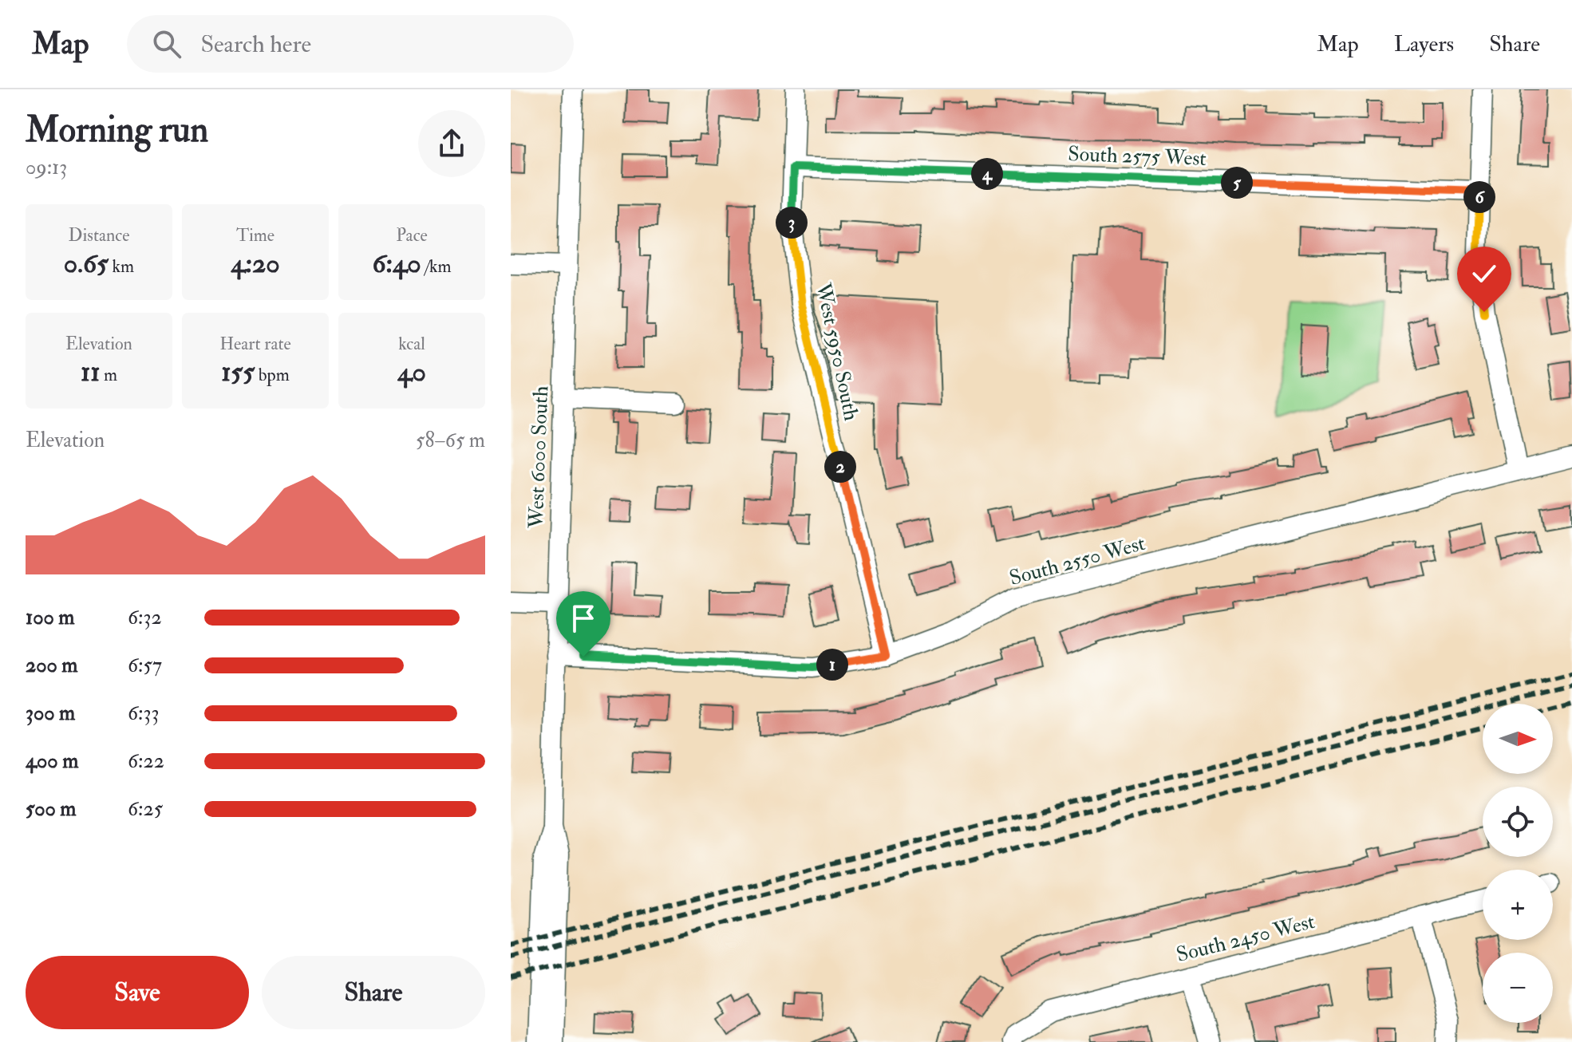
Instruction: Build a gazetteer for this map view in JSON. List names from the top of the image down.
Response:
{
  "streets": {
    "street": [
      "South 2575 West",
      "West 5950 South",
      "West 6000 South",
      "South 2550 West",
      "South 2450 West"
    ]
  },
  "crossings": [
    ["South 2575 West", "West 5950 South"],
    ["West 5950 South", "South 2550 West"],
    ["West 6000 South", "South 2550 West"]
  ],
  "north": "right",
  "page": {
    "header": "Map",
    "search": "Search here",
    "nav": ["Map", "Layers", "Share"],
    "heading": ["Morning run", "09:13"],
    "pins": [
      "4",
      "5",
      "6",
      "3",
      "2",
      "1"
    ],
    "stats": [
      ["Distance", "0.65 km"],
      ["Time", "4:20"],
      ["Pace", "6:40 /km"],
      ["Elevation", "11 m"],
      ["Heart rate", "155 bpm"],
      ["kcal", "40"]
    ],
    "chart": ["Elevation", "58–65 m"],
    "list": [
      {
        "name": "100 m",
        "note": "6:32"
      },
      {
        "name": "200 m",
        "note": "6:57"
      },
      {
        "name": "300 m",
        "note": "6:33"
      },
      {
        "name": "400 m",
        "note": "6:22"
      },
      {
        "name": "500 m",
        "note": "6:25"
      }
    ],
    "map_buttons": ["+", "−"],
    "buttons": ["Save", "Share"]
  }
}
